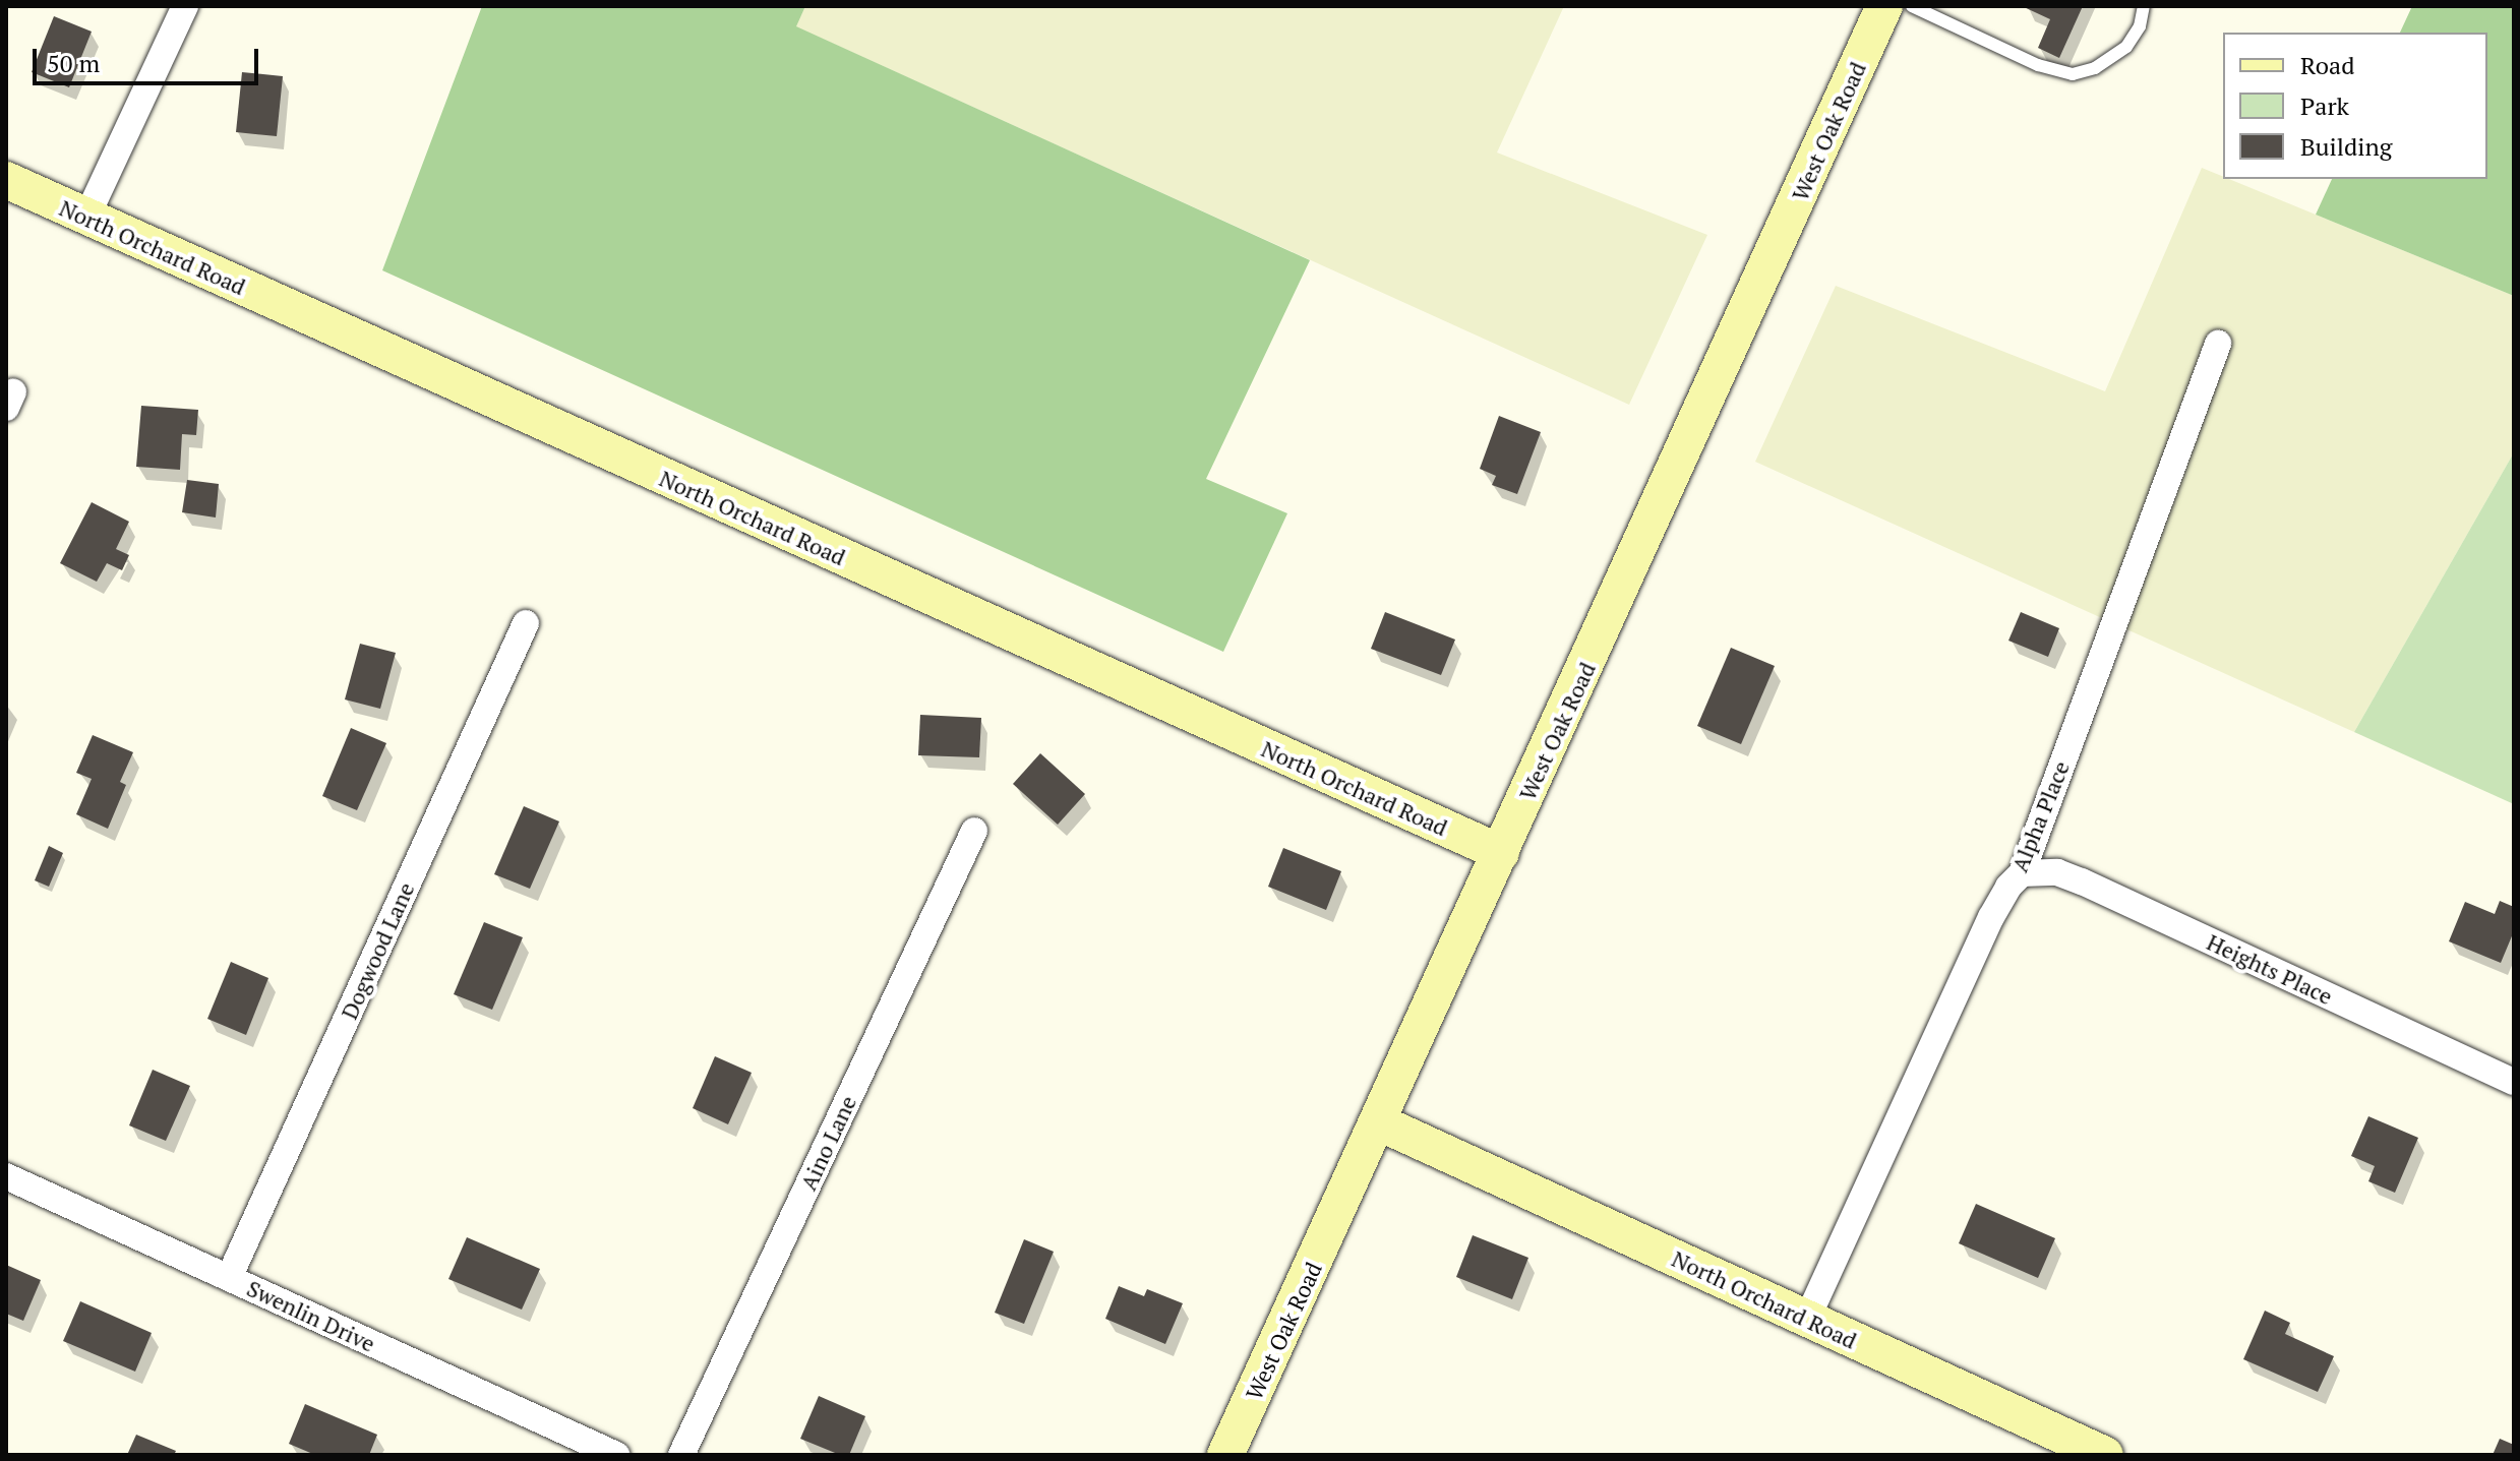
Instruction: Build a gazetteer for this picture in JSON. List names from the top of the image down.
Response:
{
  "streets": {
    "street": [
      "West Oak Road",
      "North Orchard Road",
      "Alpha Place",
      "Dogwood Lane",
      "Heights Place",
      "Aino Lane",
      "Swenlin Drive"
    ]
  },
  "crossings": [
    ["West Oak Road", "North Orchard Road"],
    ["North Orchard Road", "Alpha Place"],
    ["Alpha Place", "Heights Place"],
    ["Dogwood Lane", "Swenlin Drive"]
  ],
  "legend": ["Road", "Park", "Building"],
  "scale_bar": "50 m"
}
